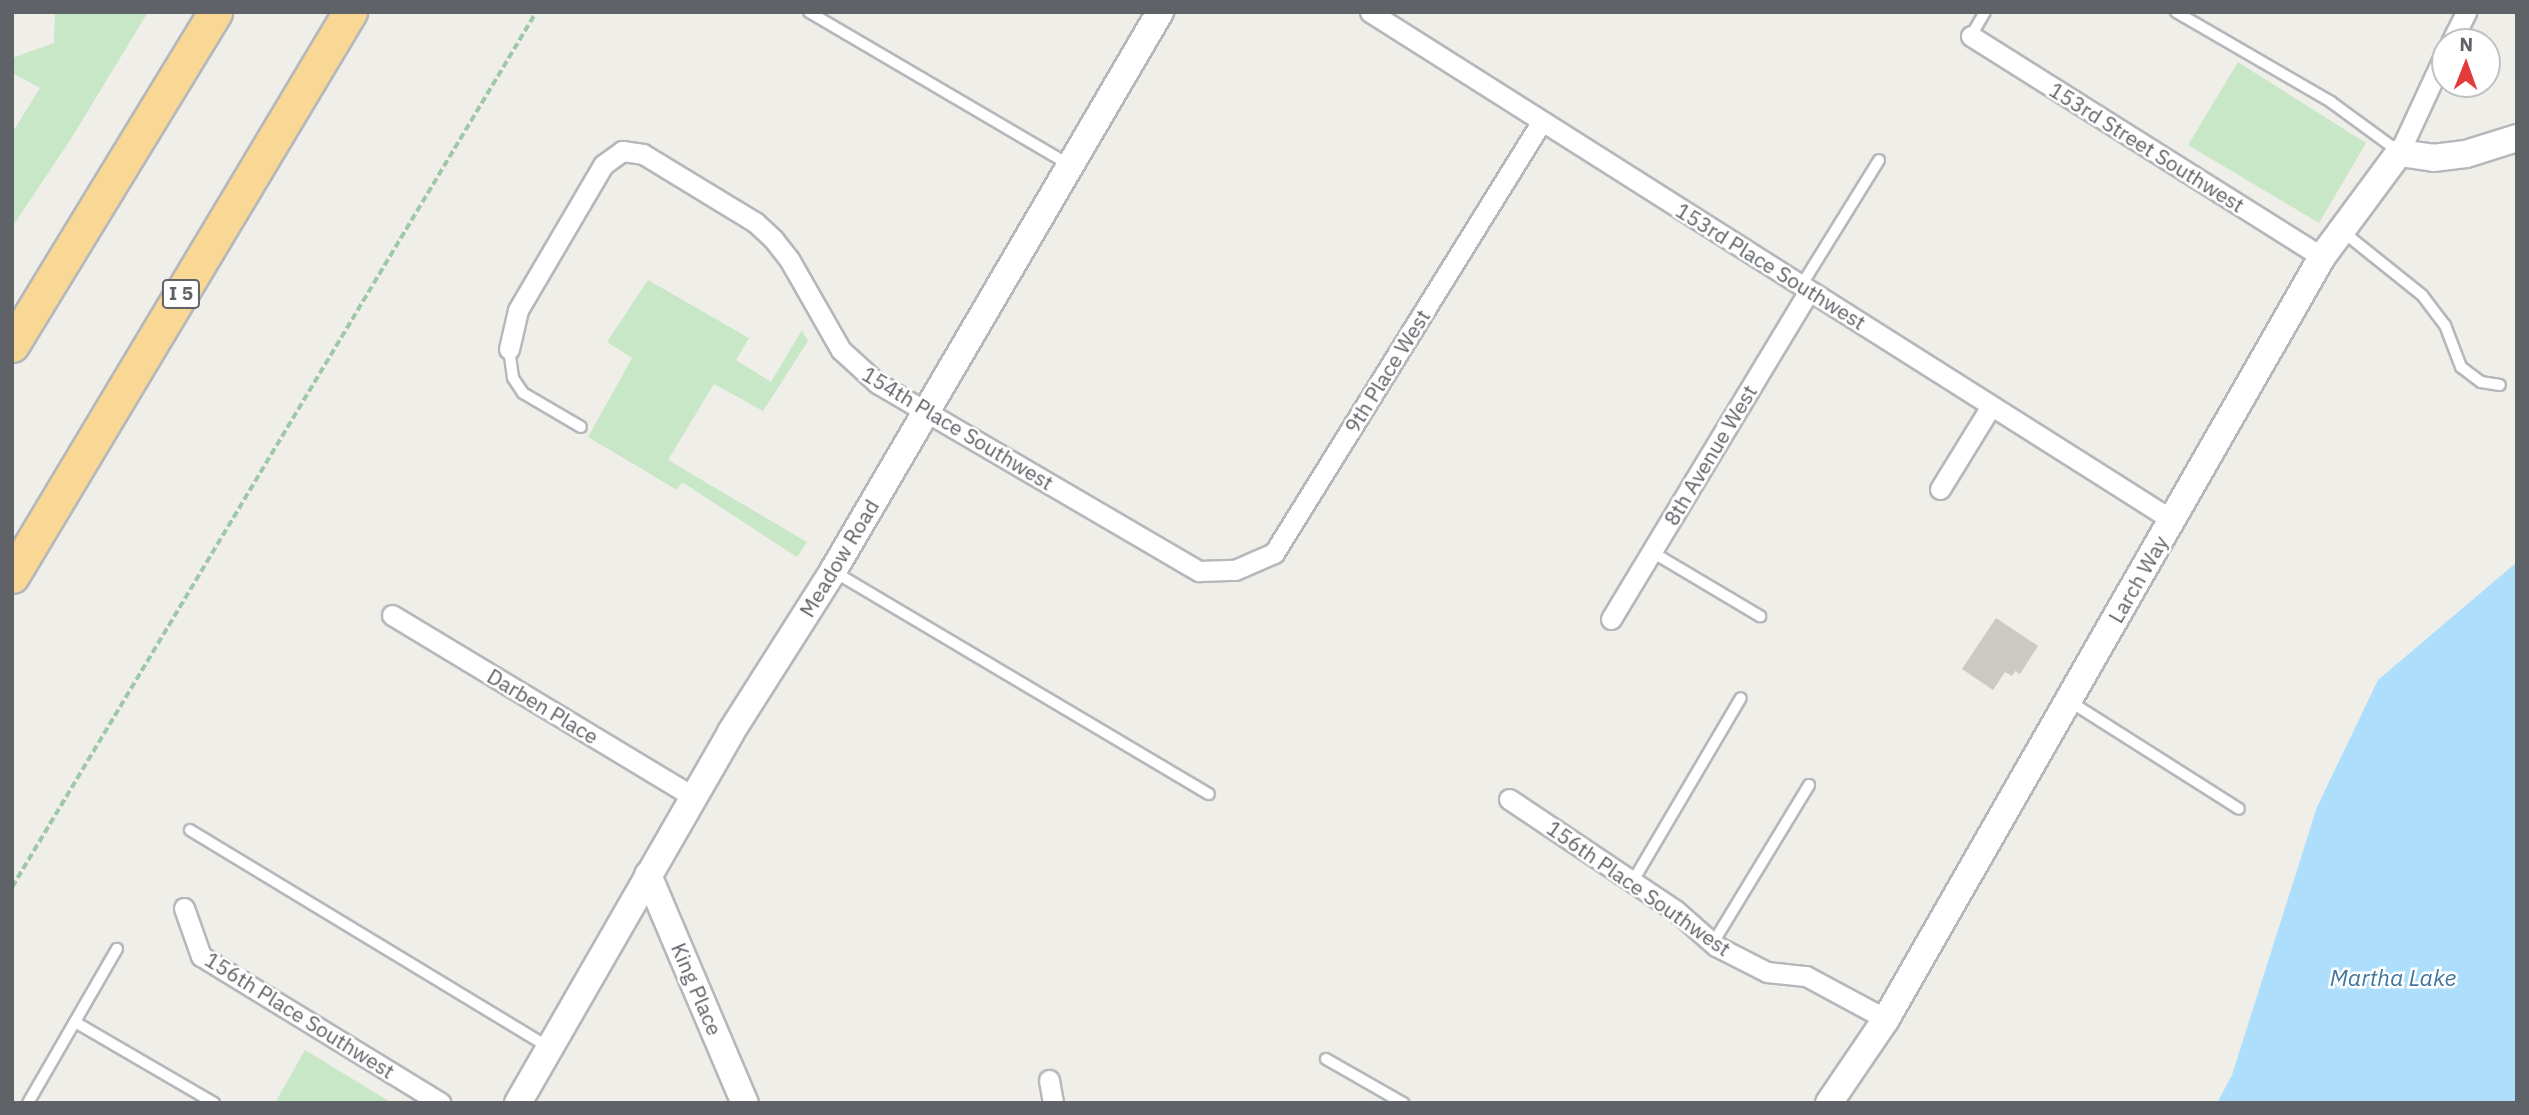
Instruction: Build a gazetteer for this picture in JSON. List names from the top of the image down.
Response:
{
  "streets": {
    "highway": ["I 5"],
    "street": [
      "153rd Street Southwest",
      "153rd Place Southwest",
      "9th Place West",
      "154th Place Southwest",
      "8th Avenue West",
      "Meadow Road",
      "Larch Way",
      "Darben Place",
      "156th Place Southwest",
      "King Place"
    ]
  },
  "crossings": [
    ["153rd Street Southwest", "Larch Way"],
    ["153rd Place Southwest", "9th Place West"],
    ["153rd Place Southwest", "8th Avenue West"],
    ["153rd Place Southwest", "Larch Way"],
    ["9th Place West", "154th Place Southwest"],
    ["154th Place Southwest", "Meadow Road"],
    ["Meadow Road", "Darben Place"],
    ["Meadow Road", "King Place"],
    ["Larch Way", "156th Place Southwest"]
  ],
  "water": ["Martha Lake"],
  "north": "top"
}
